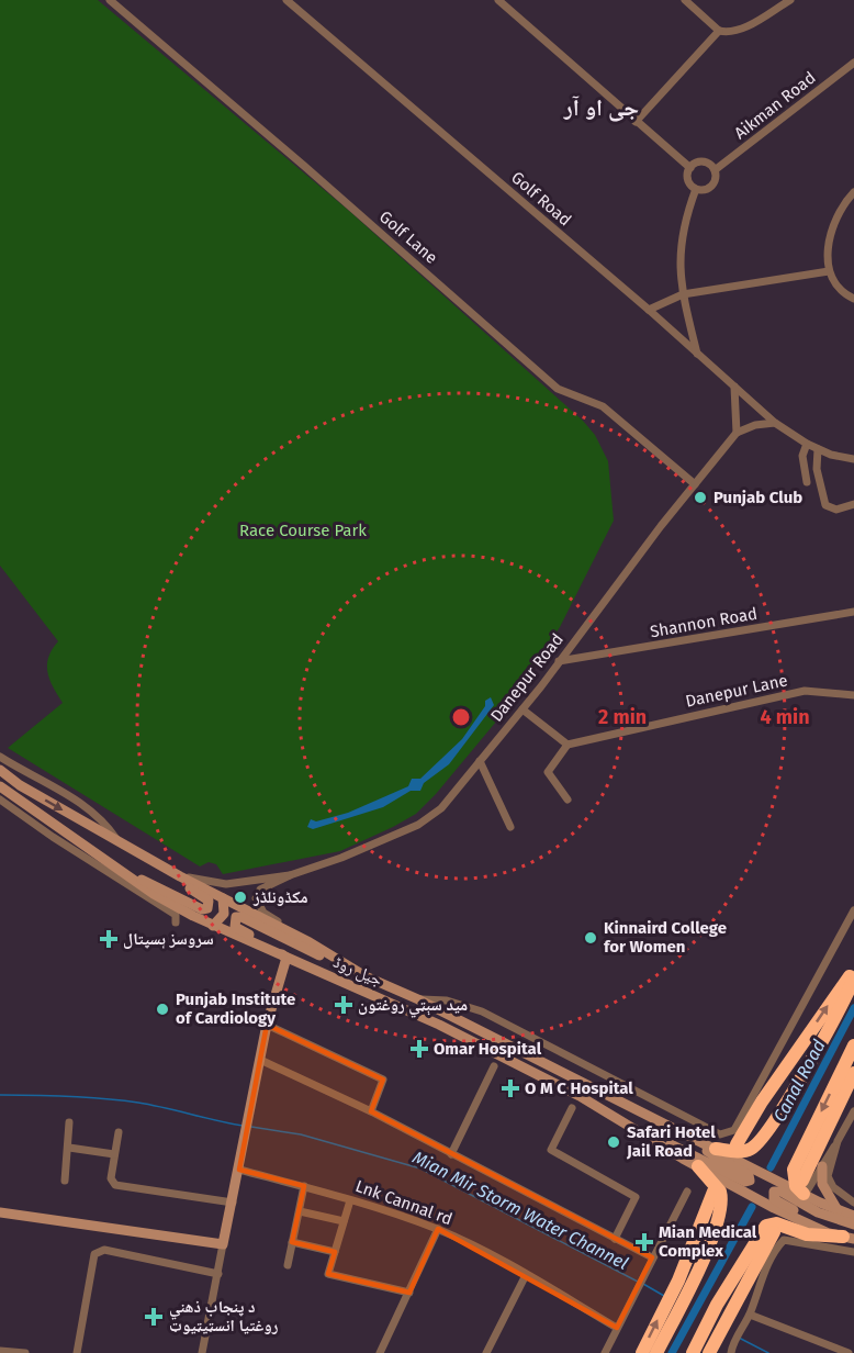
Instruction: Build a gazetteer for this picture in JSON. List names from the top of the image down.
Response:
{
  "streets": {
    "main road": ["جیل روڈ"],
    "street": [
      "Aikman Road",
      "Golf Road",
      "Golf Lane",
      "Shannon Road",
      "Danepur Road",
      "Danepur Lane",
      "Lnk Cannal rd"
    ]
  },
  "crossings": [
    ["Aikman Road", "Golf Road"],
    ["Golf Lane", "Danepur Road"],
    ["Shannon Road", "Danepur Road"],
    ["Danepur Road", "جیل روڈ"]
  ],
  "districts": ["جی او آر"],
  "water": ["Canal Road", "Mian Mir Storm Water Channel"],
  "parks": ["Race Course Park"],
  "places": {
    "other": [
      "Punjab Club",
      "مکڈونلڈز",
      "Kinnaird College for Women",
      "Punjab Institute of Cardiology",
      "Safari Hotel Jail Road"
    ],
    "health": [
      "سروسز ہسپتال",
      "مید سېټي روغتون",
      "Omar Hospital",
      "O M C Hospital",
      "Mian Medical Complex",
      "د پنجاب ذهني روغتیا انسټیټیوټ"
    ]
  },
  "rings": ["2 min", "4 min"]
}
